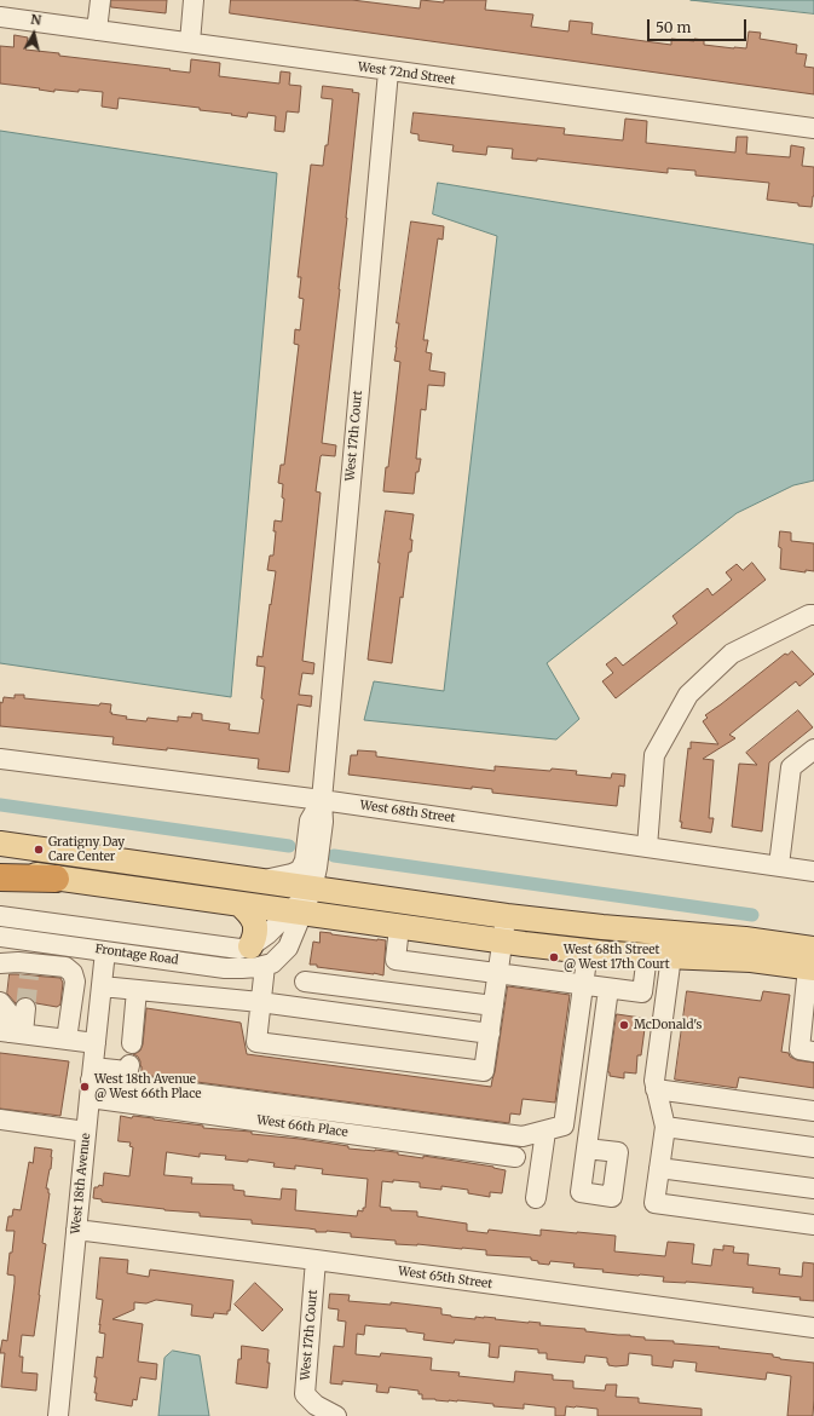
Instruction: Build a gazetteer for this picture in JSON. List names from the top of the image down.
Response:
{
  "streets": {
    "street": [
      "West 72nd Street",
      "West 17th Court",
      "West 68th Street",
      "Frontage Road",
      "West 66th Place",
      "West 18th Avenue",
      "West 65th Street"
    ]
  },
  "crossings": [
    ["West 72nd Street", "West 17th Court"],
    ["West 17th Court", "West 68th Street"],
    ["West 17th Court", "Frontage Road"],
    ["West 17th Court", "West 65th Street"],
    ["Frontage Road", "West 18th Avenue"],
    ["West 66th Place", "West 18th Avenue"],
    ["West 18th Avenue", "West 65th Street"]
  ],
  "places": [
    "Gratigny Day Care Center",
    "West 68th Street @ West 17th Court",
    "McDonald's",
    "West 18th Avenue @ West 66th Place"
  ],
  "scale_bar": "50 m",
  "north": "top"
}
